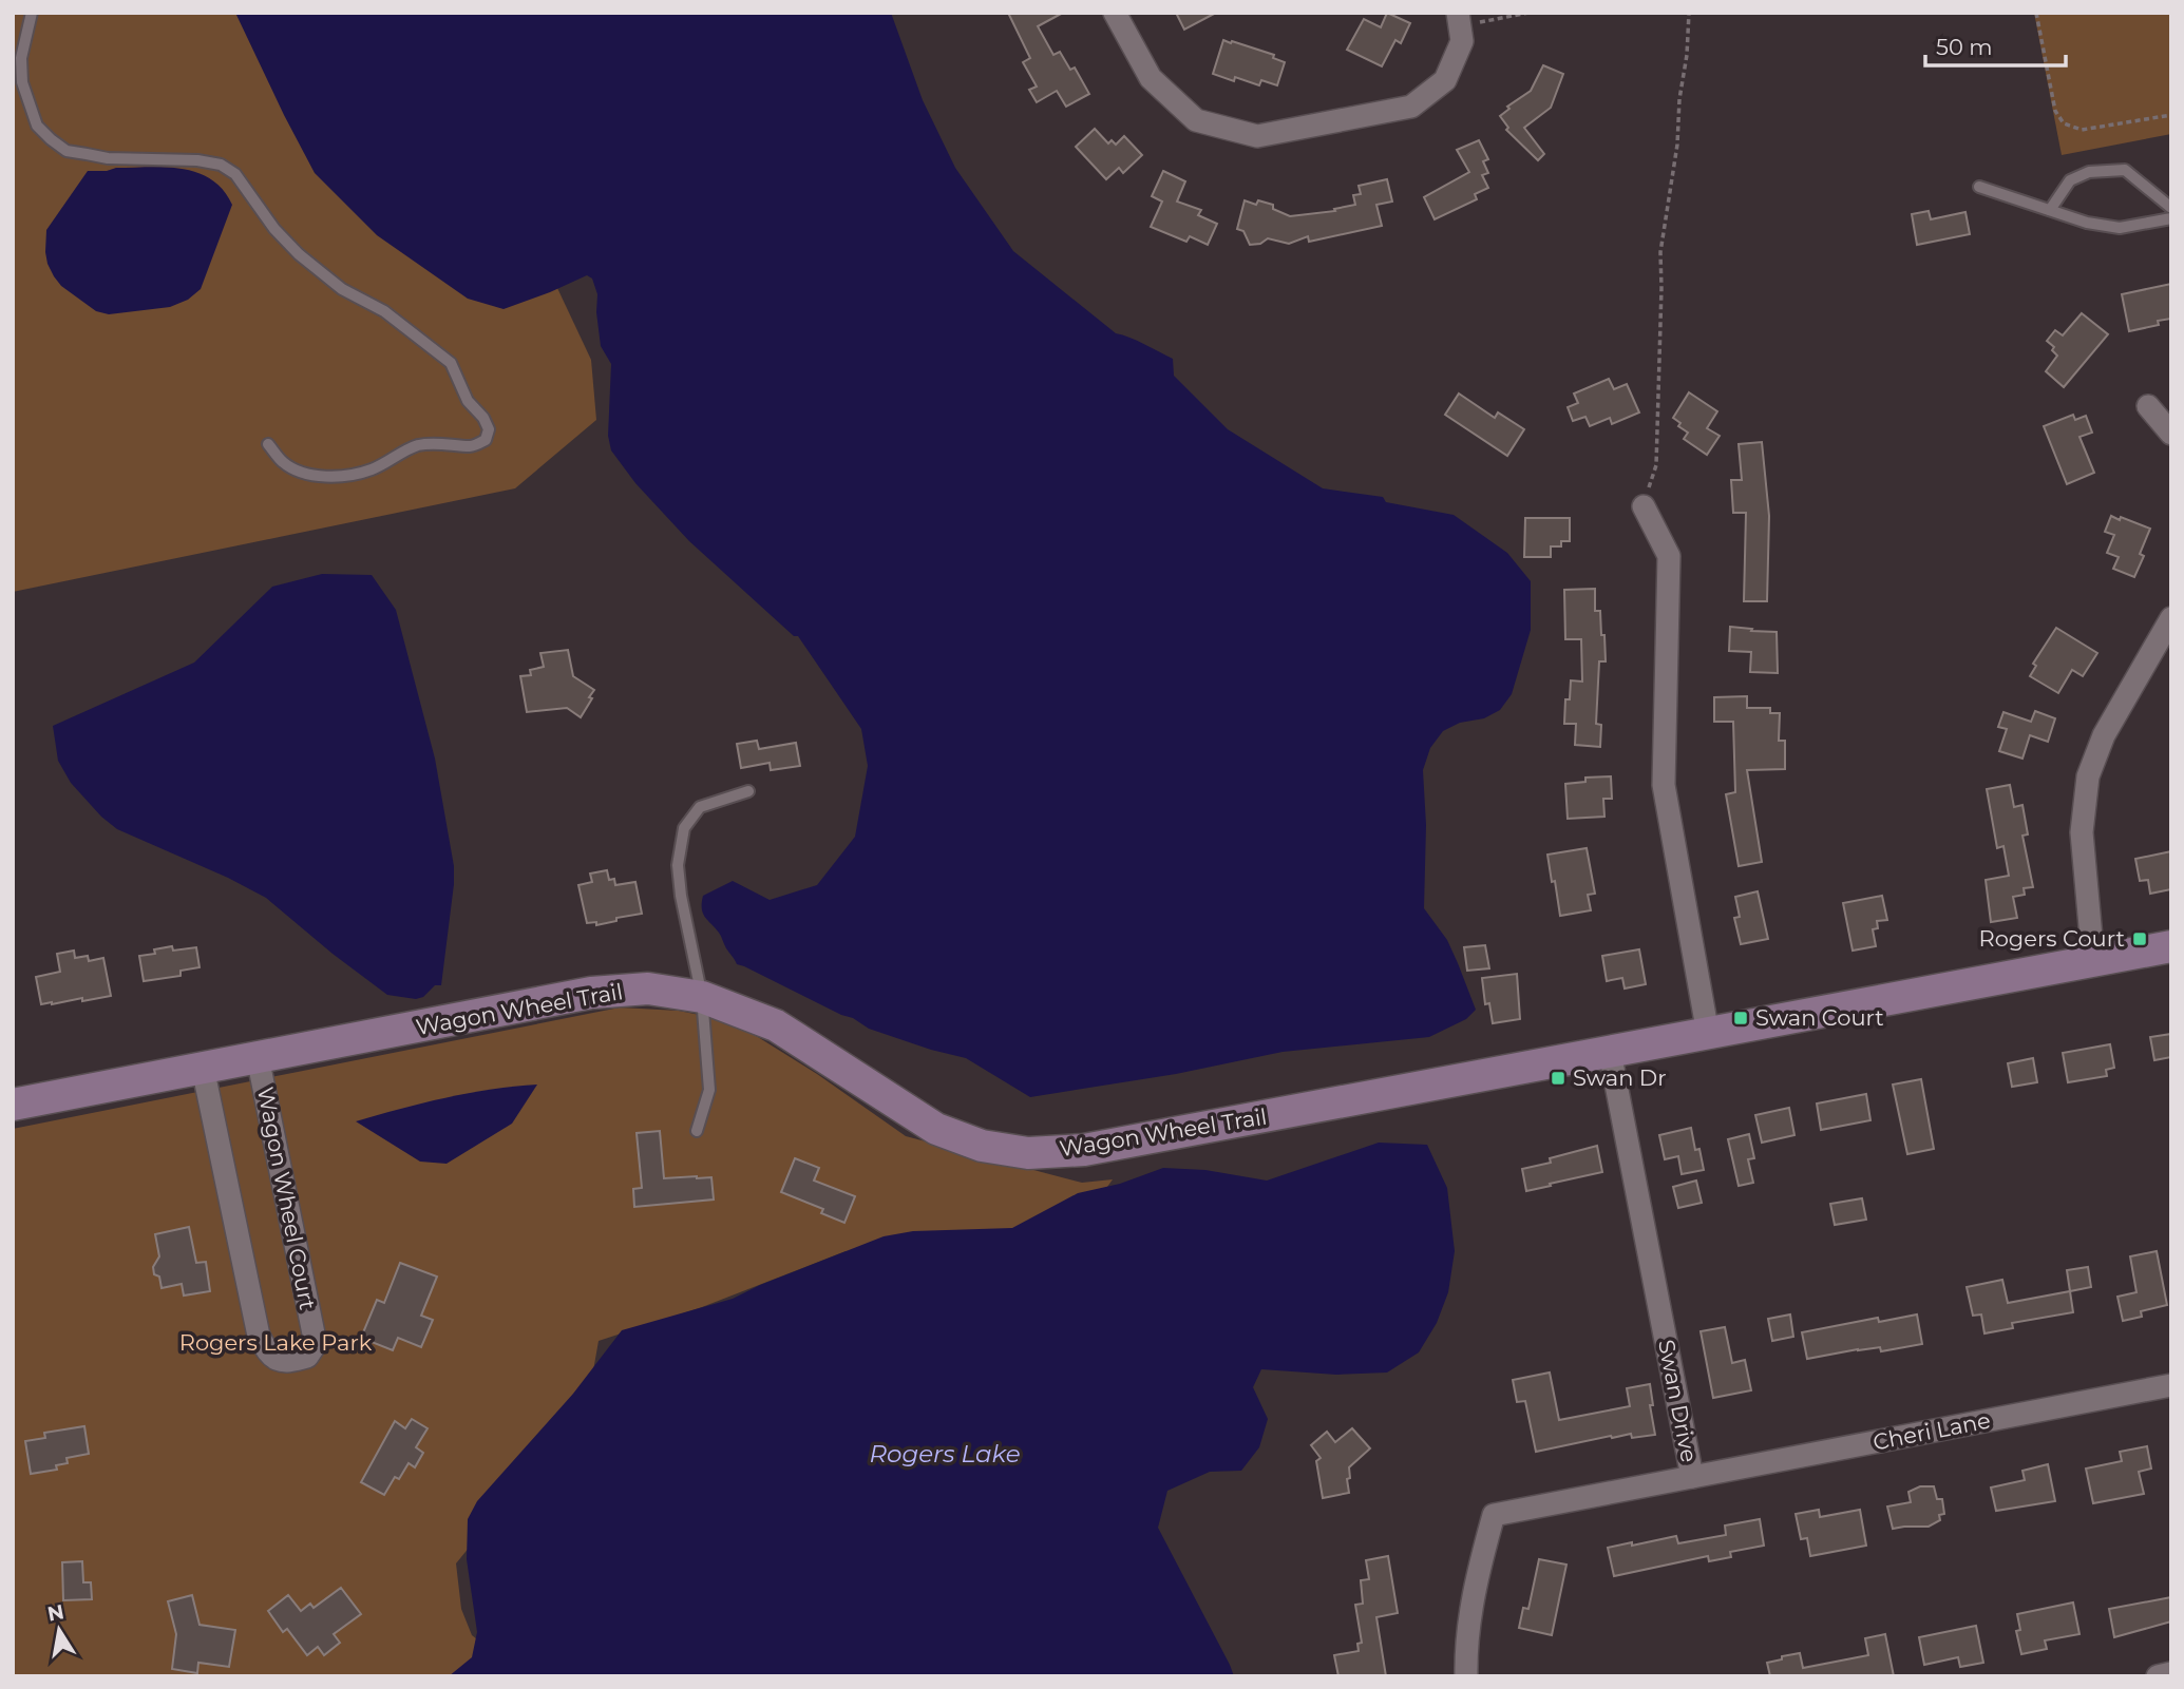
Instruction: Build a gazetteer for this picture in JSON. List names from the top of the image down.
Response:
{
  "streets": {
    "street": [
      "Wagon Wheel Trail",
      "Wagon Wheel Court",
      "Swan Drive",
      "Cheri Lane"
    ]
  },
  "crossings": [
    ["Wagon Wheel Trail", "Wagon Wheel Court"],
    ["Wagon Wheel Trail", "Swan Drive"],
    ["Swan Drive", "Cheri Lane"]
  ],
  "water": ["Rogers Lake"],
  "parks": ["Rogers Lake Park"],
  "places": {
    "transit": ["Rogers Court", "Swan Court", "Swan Dr"]
  },
  "scale_bar": "50 m",
  "north": "top"
}
